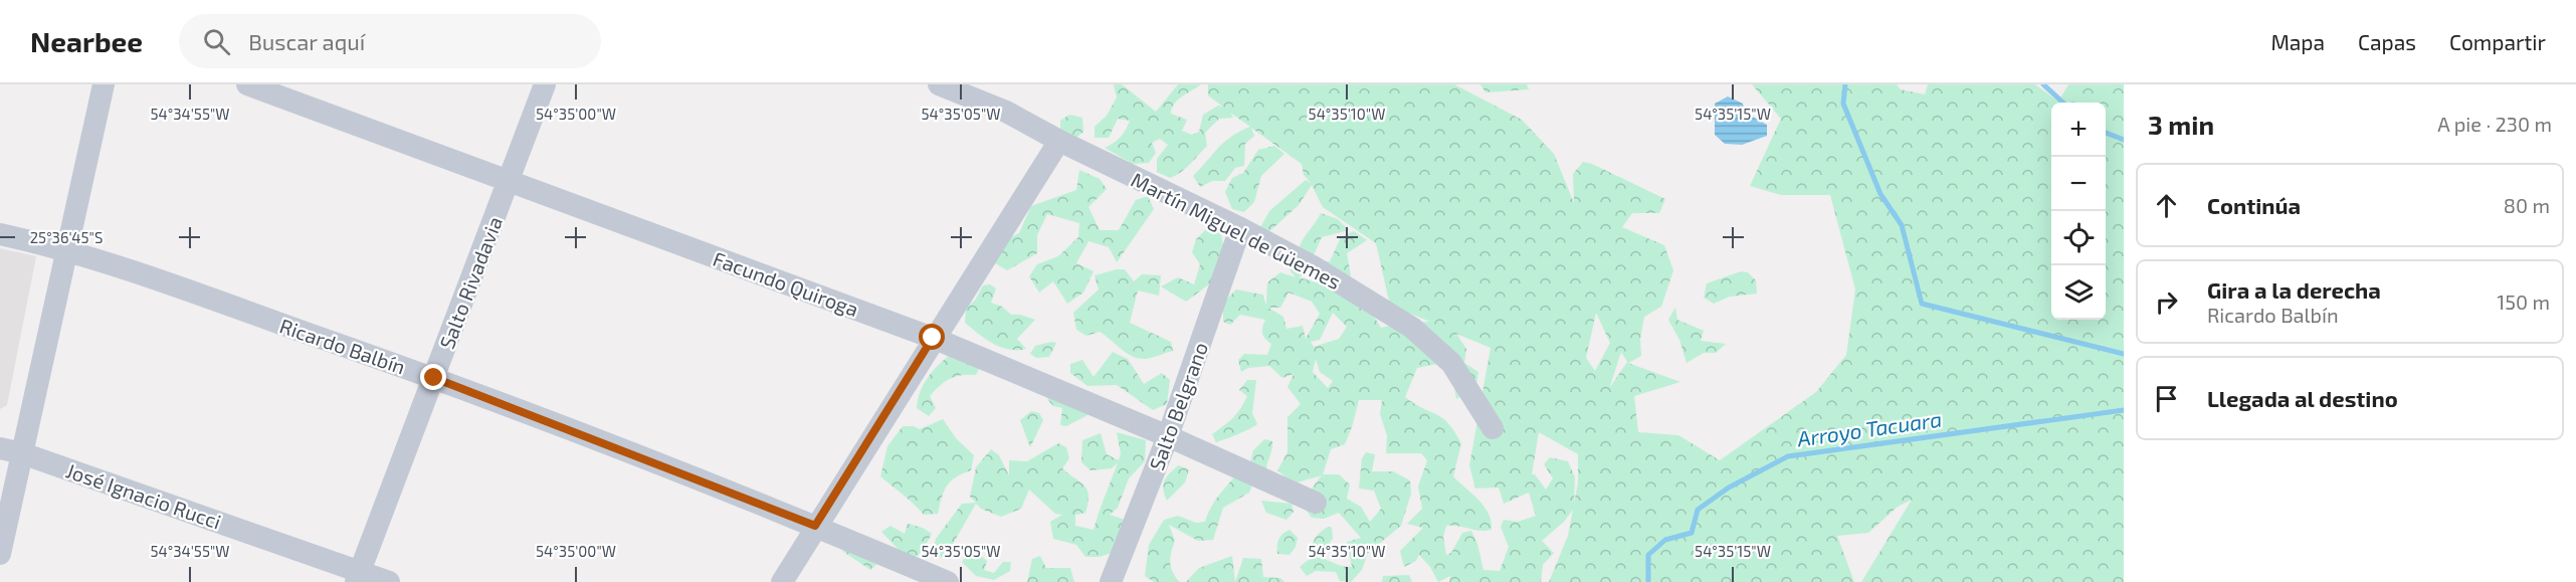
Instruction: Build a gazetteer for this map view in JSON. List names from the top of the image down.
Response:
{
  "streets": {
    "street": [
      "Martín Miguel de Güemes",
      "Salto Rivadavia",
      "Facundo Quiroga",
      "Ricardo Balbín",
      "Salto Belgrano",
      "José Ignacio Rucci"
    ]
  },
  "crossings": [
    ["Martín Miguel de Güemes", "Salto Belgrano"],
    ["Salto Rivadavia", "Facundo Quiroga"],
    ["Salto Rivadavia", "Ricardo Balbín"],
    ["Salto Rivadavia", "José Ignacio Rucci"],
    ["Facundo Quiroga", "Salto Belgrano"]
  ],
  "water": ["Arroyo Tacuara"],
  "page": {
    "header": "Nearbee",
    "search": "Buscar aquí",
    "nav": ["Mapa", "Capas", "Compartir"],
    "heading": ["3 min", "A pie · 230 m"],
    "map_buttons": ["+", "−"],
    "list": [
      ["Continúa", "80 m"],
      ["Gira a la derecha", "Ricardo Balbín", "150 m"],
      "Llegada al destino"
    ]
  },
  "coordinates": [
    "54°34'55\"W",
    "54°35'00\"W",
    "54°35'05\"W",
    "54°35'10\"W",
    "54°35'15\"W",
    "25°36'45\"S"
  ]
}
